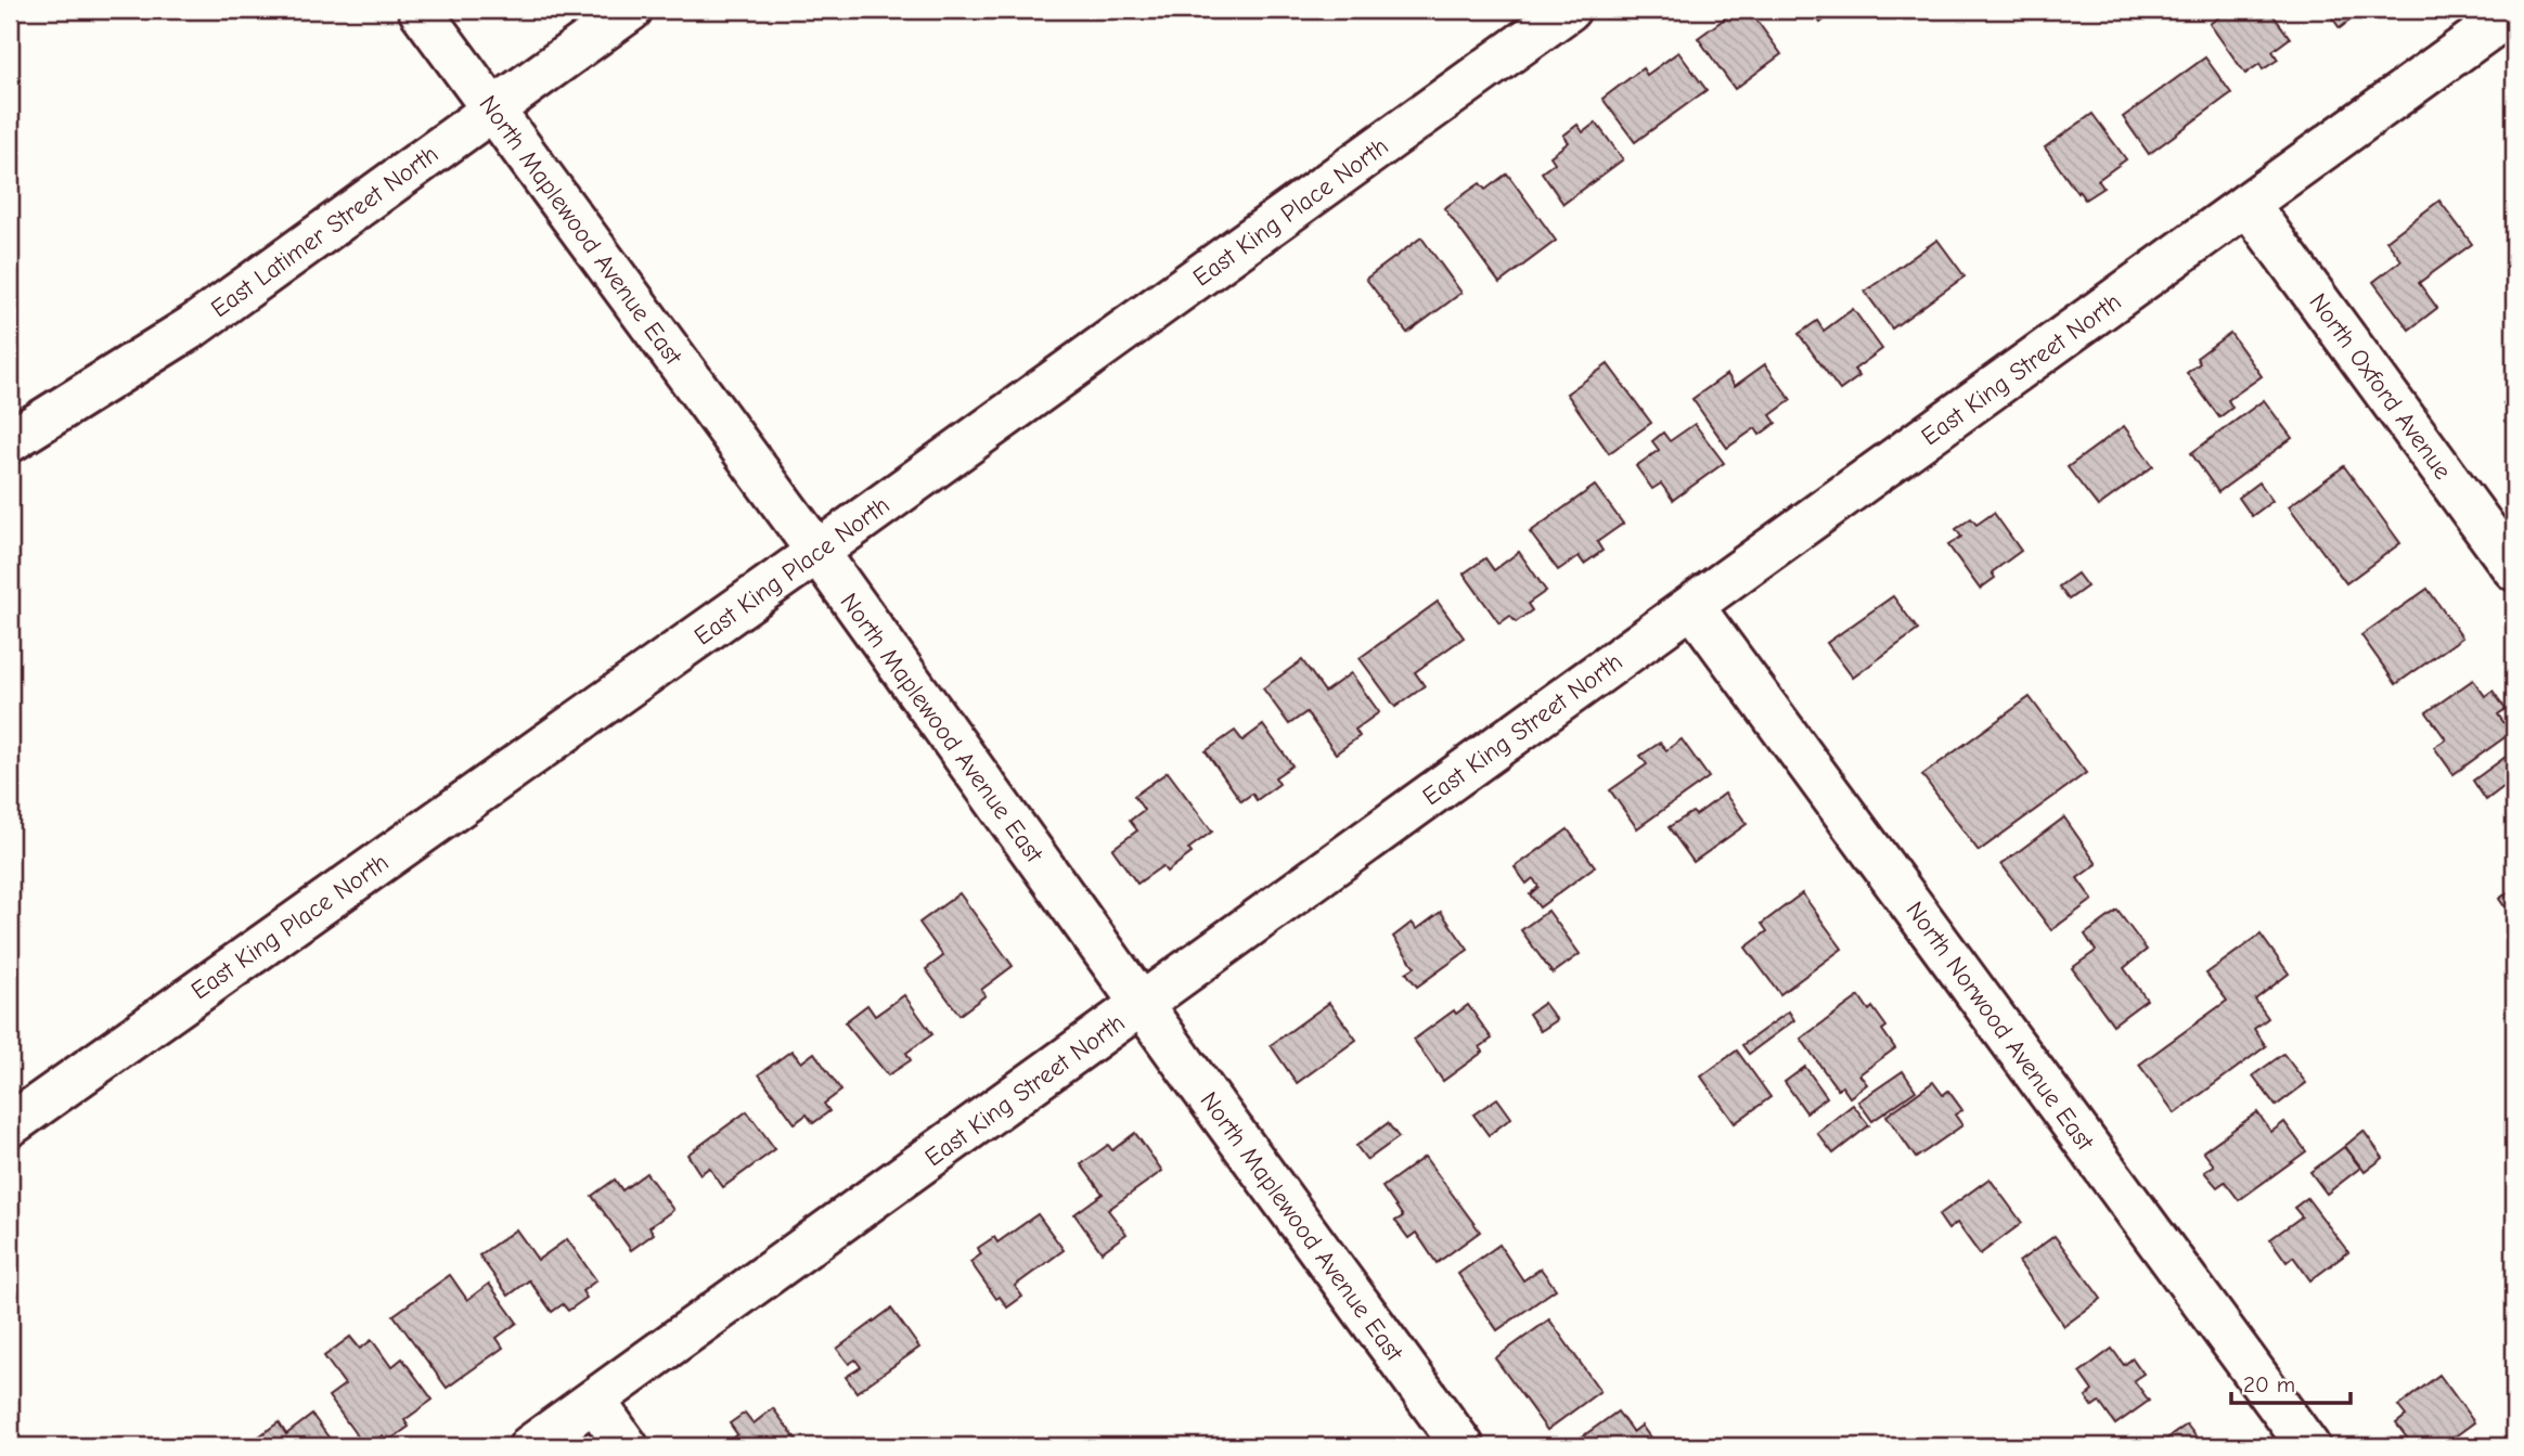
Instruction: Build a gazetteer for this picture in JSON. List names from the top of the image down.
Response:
{
  "streets": {
    "street": [
      "East King Place North",
      "North Maplewood Avenue East",
      "East Latimer Street North",
      "East King Street North",
      "North Oxford Avenue",
      "North Norwood Avenue East"
    ]
  },
  "crossings": [
    ["East King Place North", "North Maplewood Avenue East"],
    ["North Maplewood Avenue East", "East Latimer Street North"],
    ["North Maplewood Avenue East", "East King Street North"],
    ["East King Street North", "North Oxford Avenue"],
    ["East King Street North", "North Norwood Avenue East"]
  ],
  "scale_bar": "20 m"
}
